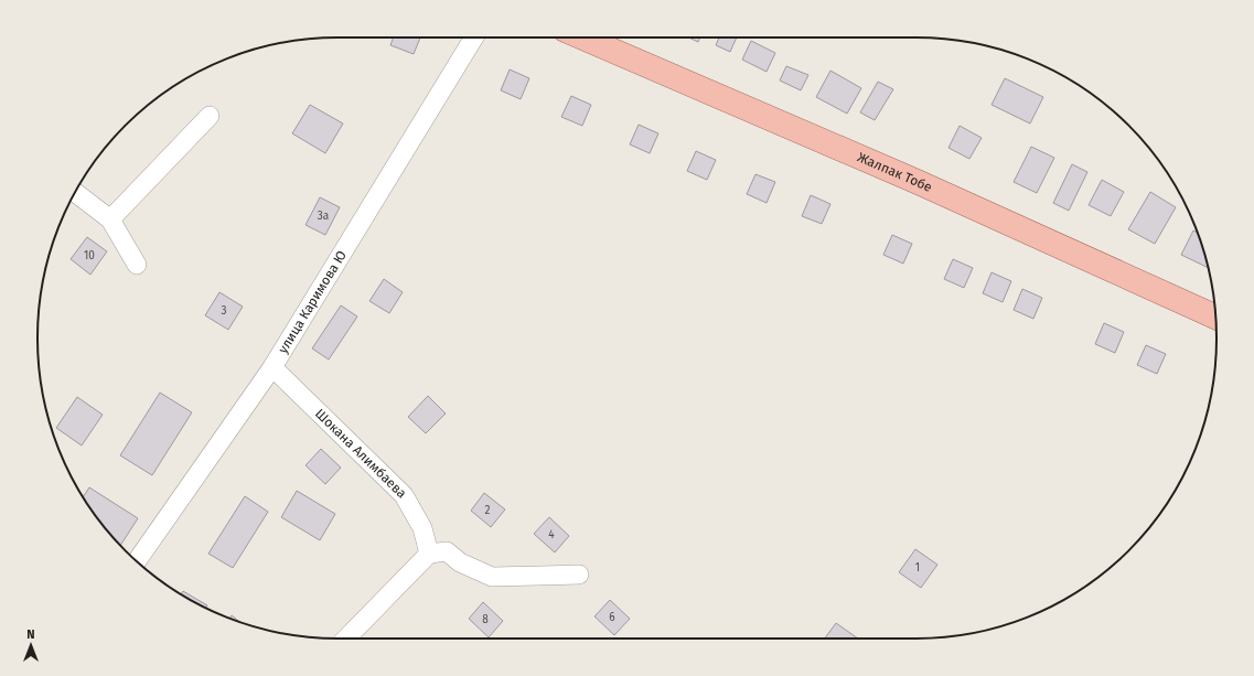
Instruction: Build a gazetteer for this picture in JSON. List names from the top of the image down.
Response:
{
  "streets": {
    "main road": ["Жалпак Тобе"],
    "street": ["улица Каримова Ю", "Шокана Алимбаева"]
  },
  "crossings": [
    ["улица Каримова Ю", "Шокана Алимбаева"]
  ],
  "house_numbers": [
    "3а",
    "10",
    "3",
    "2",
    "4",
    "1",
    "6",
    "8"
  ],
  "north": "top"
}
